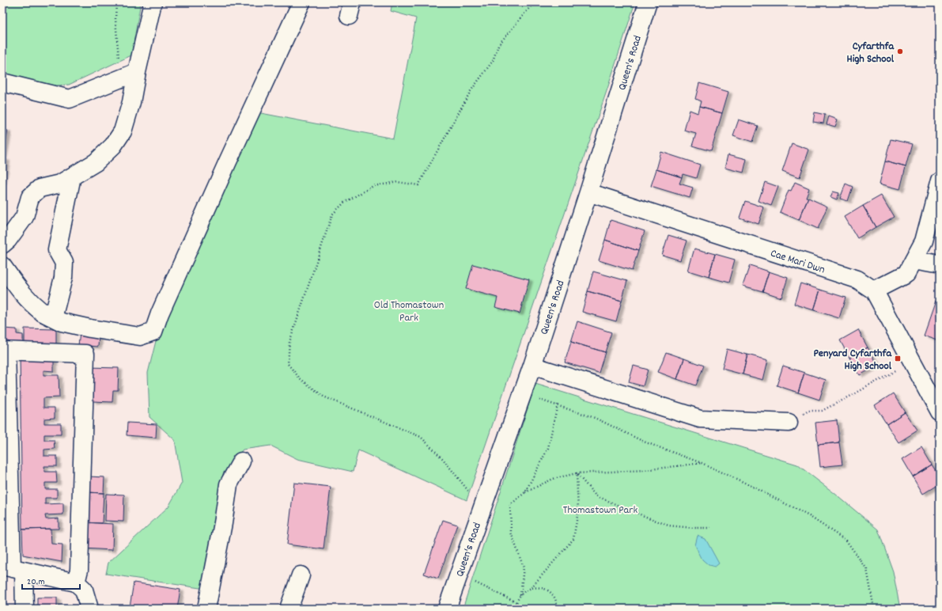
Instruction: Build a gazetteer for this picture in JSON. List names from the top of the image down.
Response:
{
  "streets": {
    "street": ["Queen's Road", "Cae Mari Dwn"]
  },
  "crossings": [
    ["Queen's Road", "Cae Mari Dwn"]
  ],
  "parks": ["Old Thomastown Park", "Thomastown Park"],
  "places": {
    "other": ["Cyfarthfa High School"],
    "transit": ["Penyard Cyfarthfa High School"]
  },
  "scale_bar": "20 m"
}
